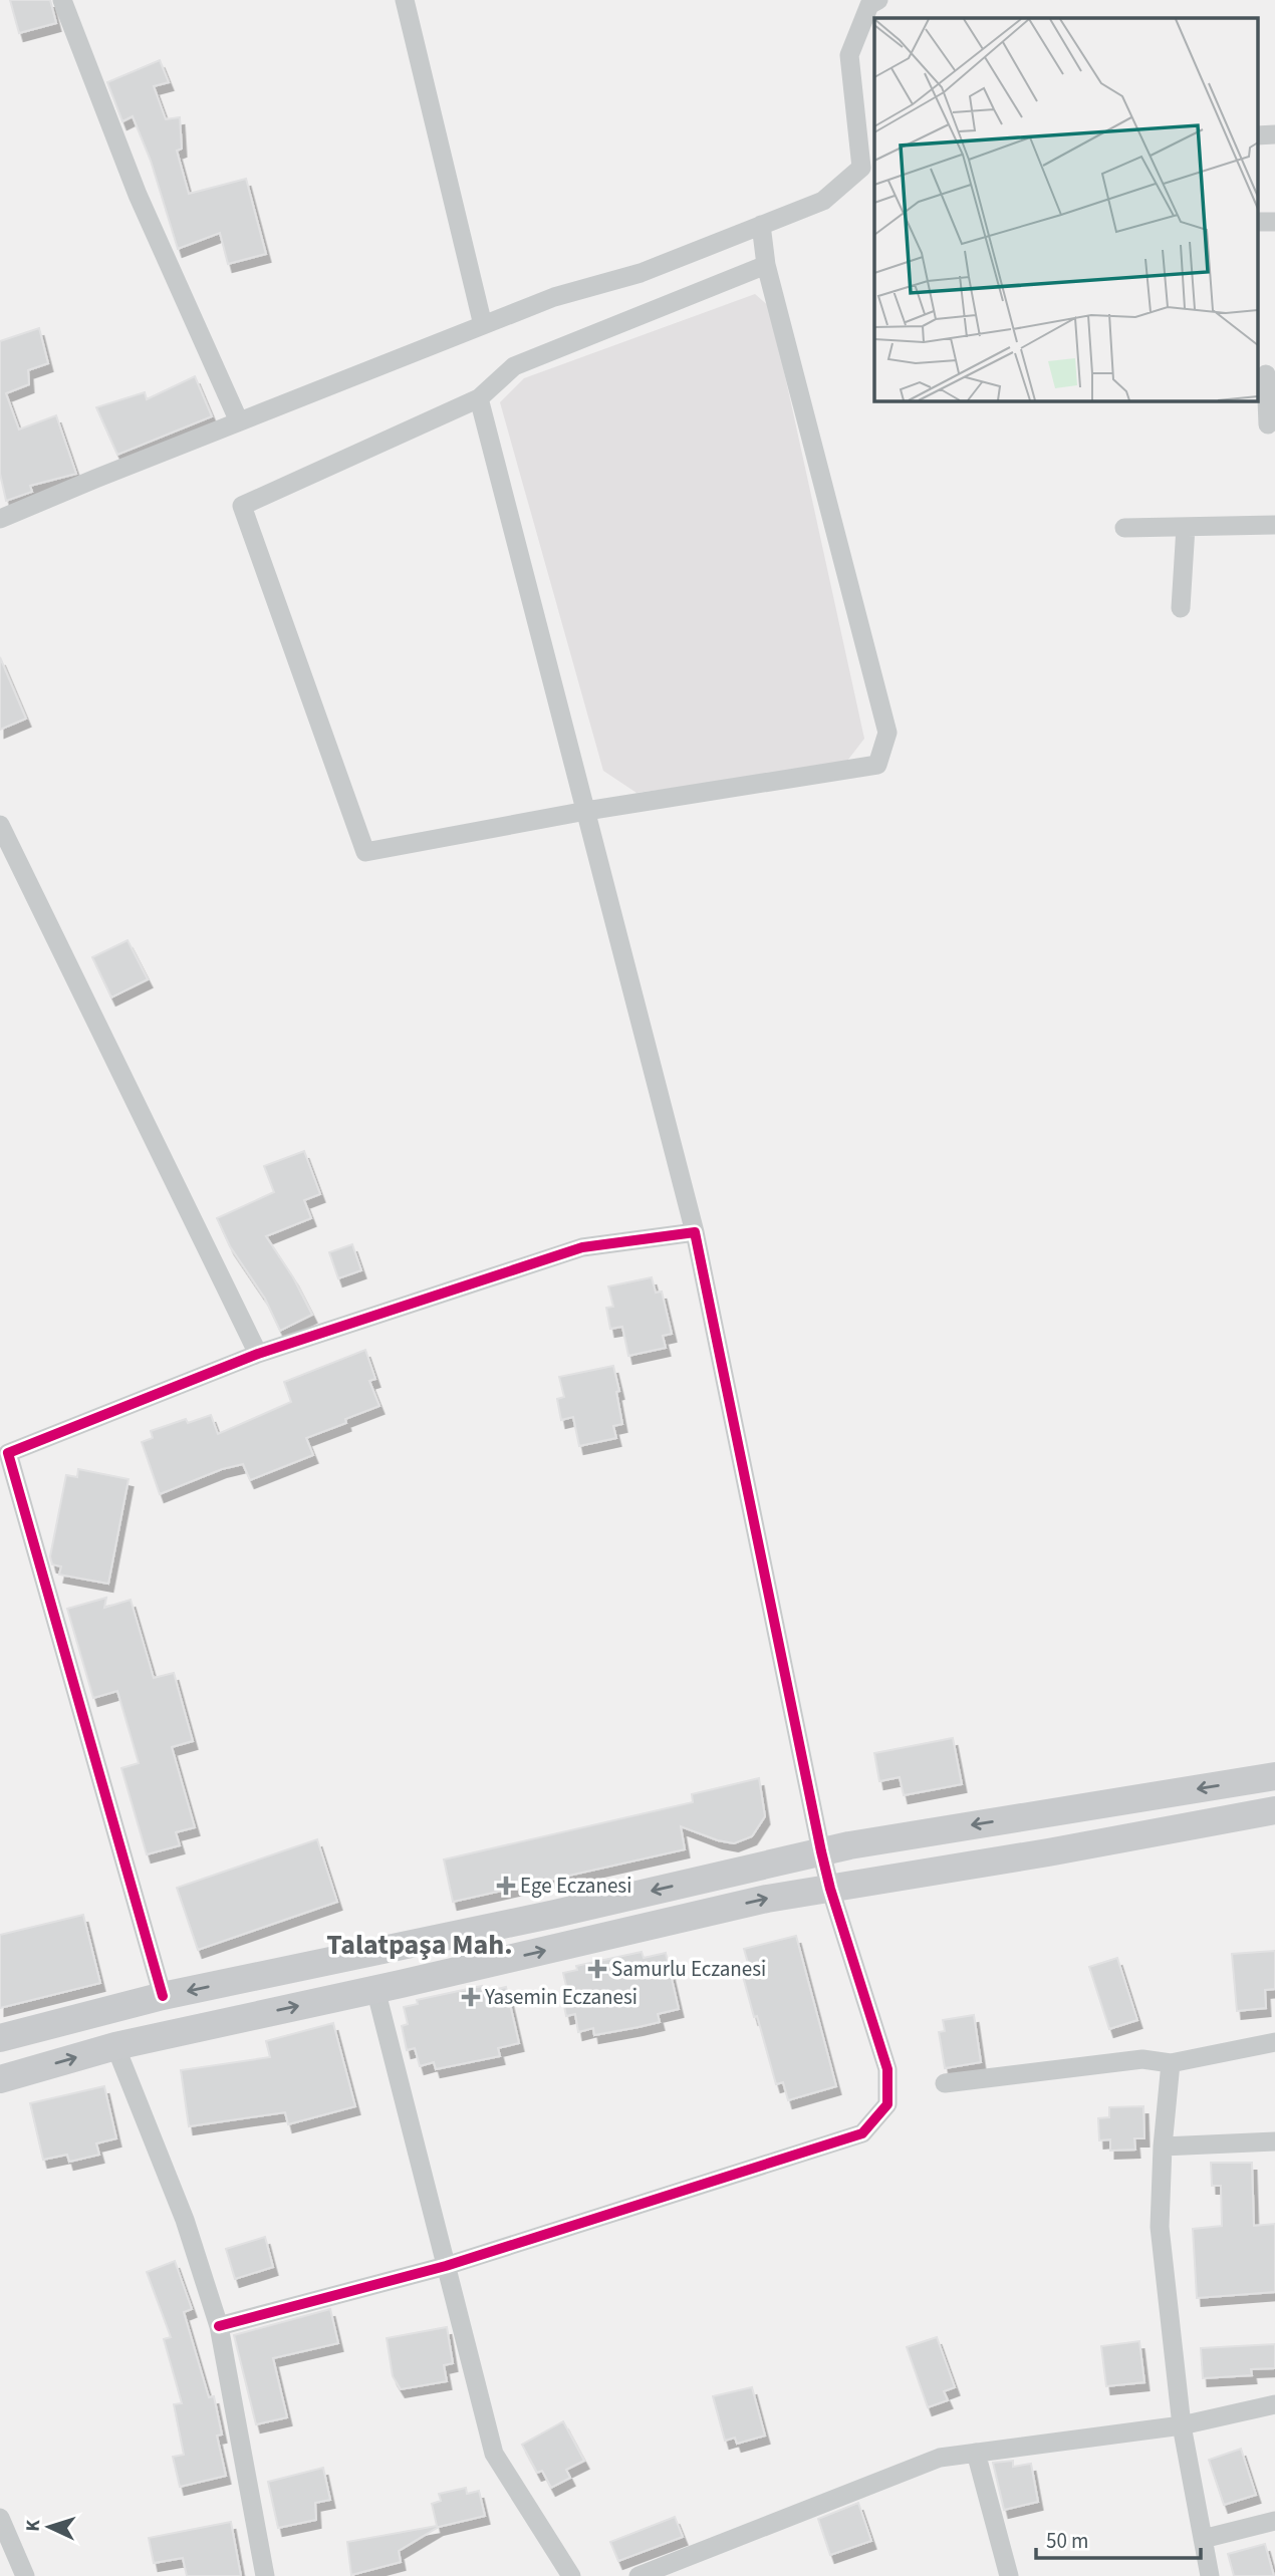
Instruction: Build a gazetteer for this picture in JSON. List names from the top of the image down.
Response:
{
  "districts": ["Talatpaşa Mah."],
  "places": {
    "health": ["Ege Eczanesi", "Samurlu Eczanesi", "Yasemin Eczanesi"]
  },
  "scale_bar": "50 m",
  "north": "left"
}
